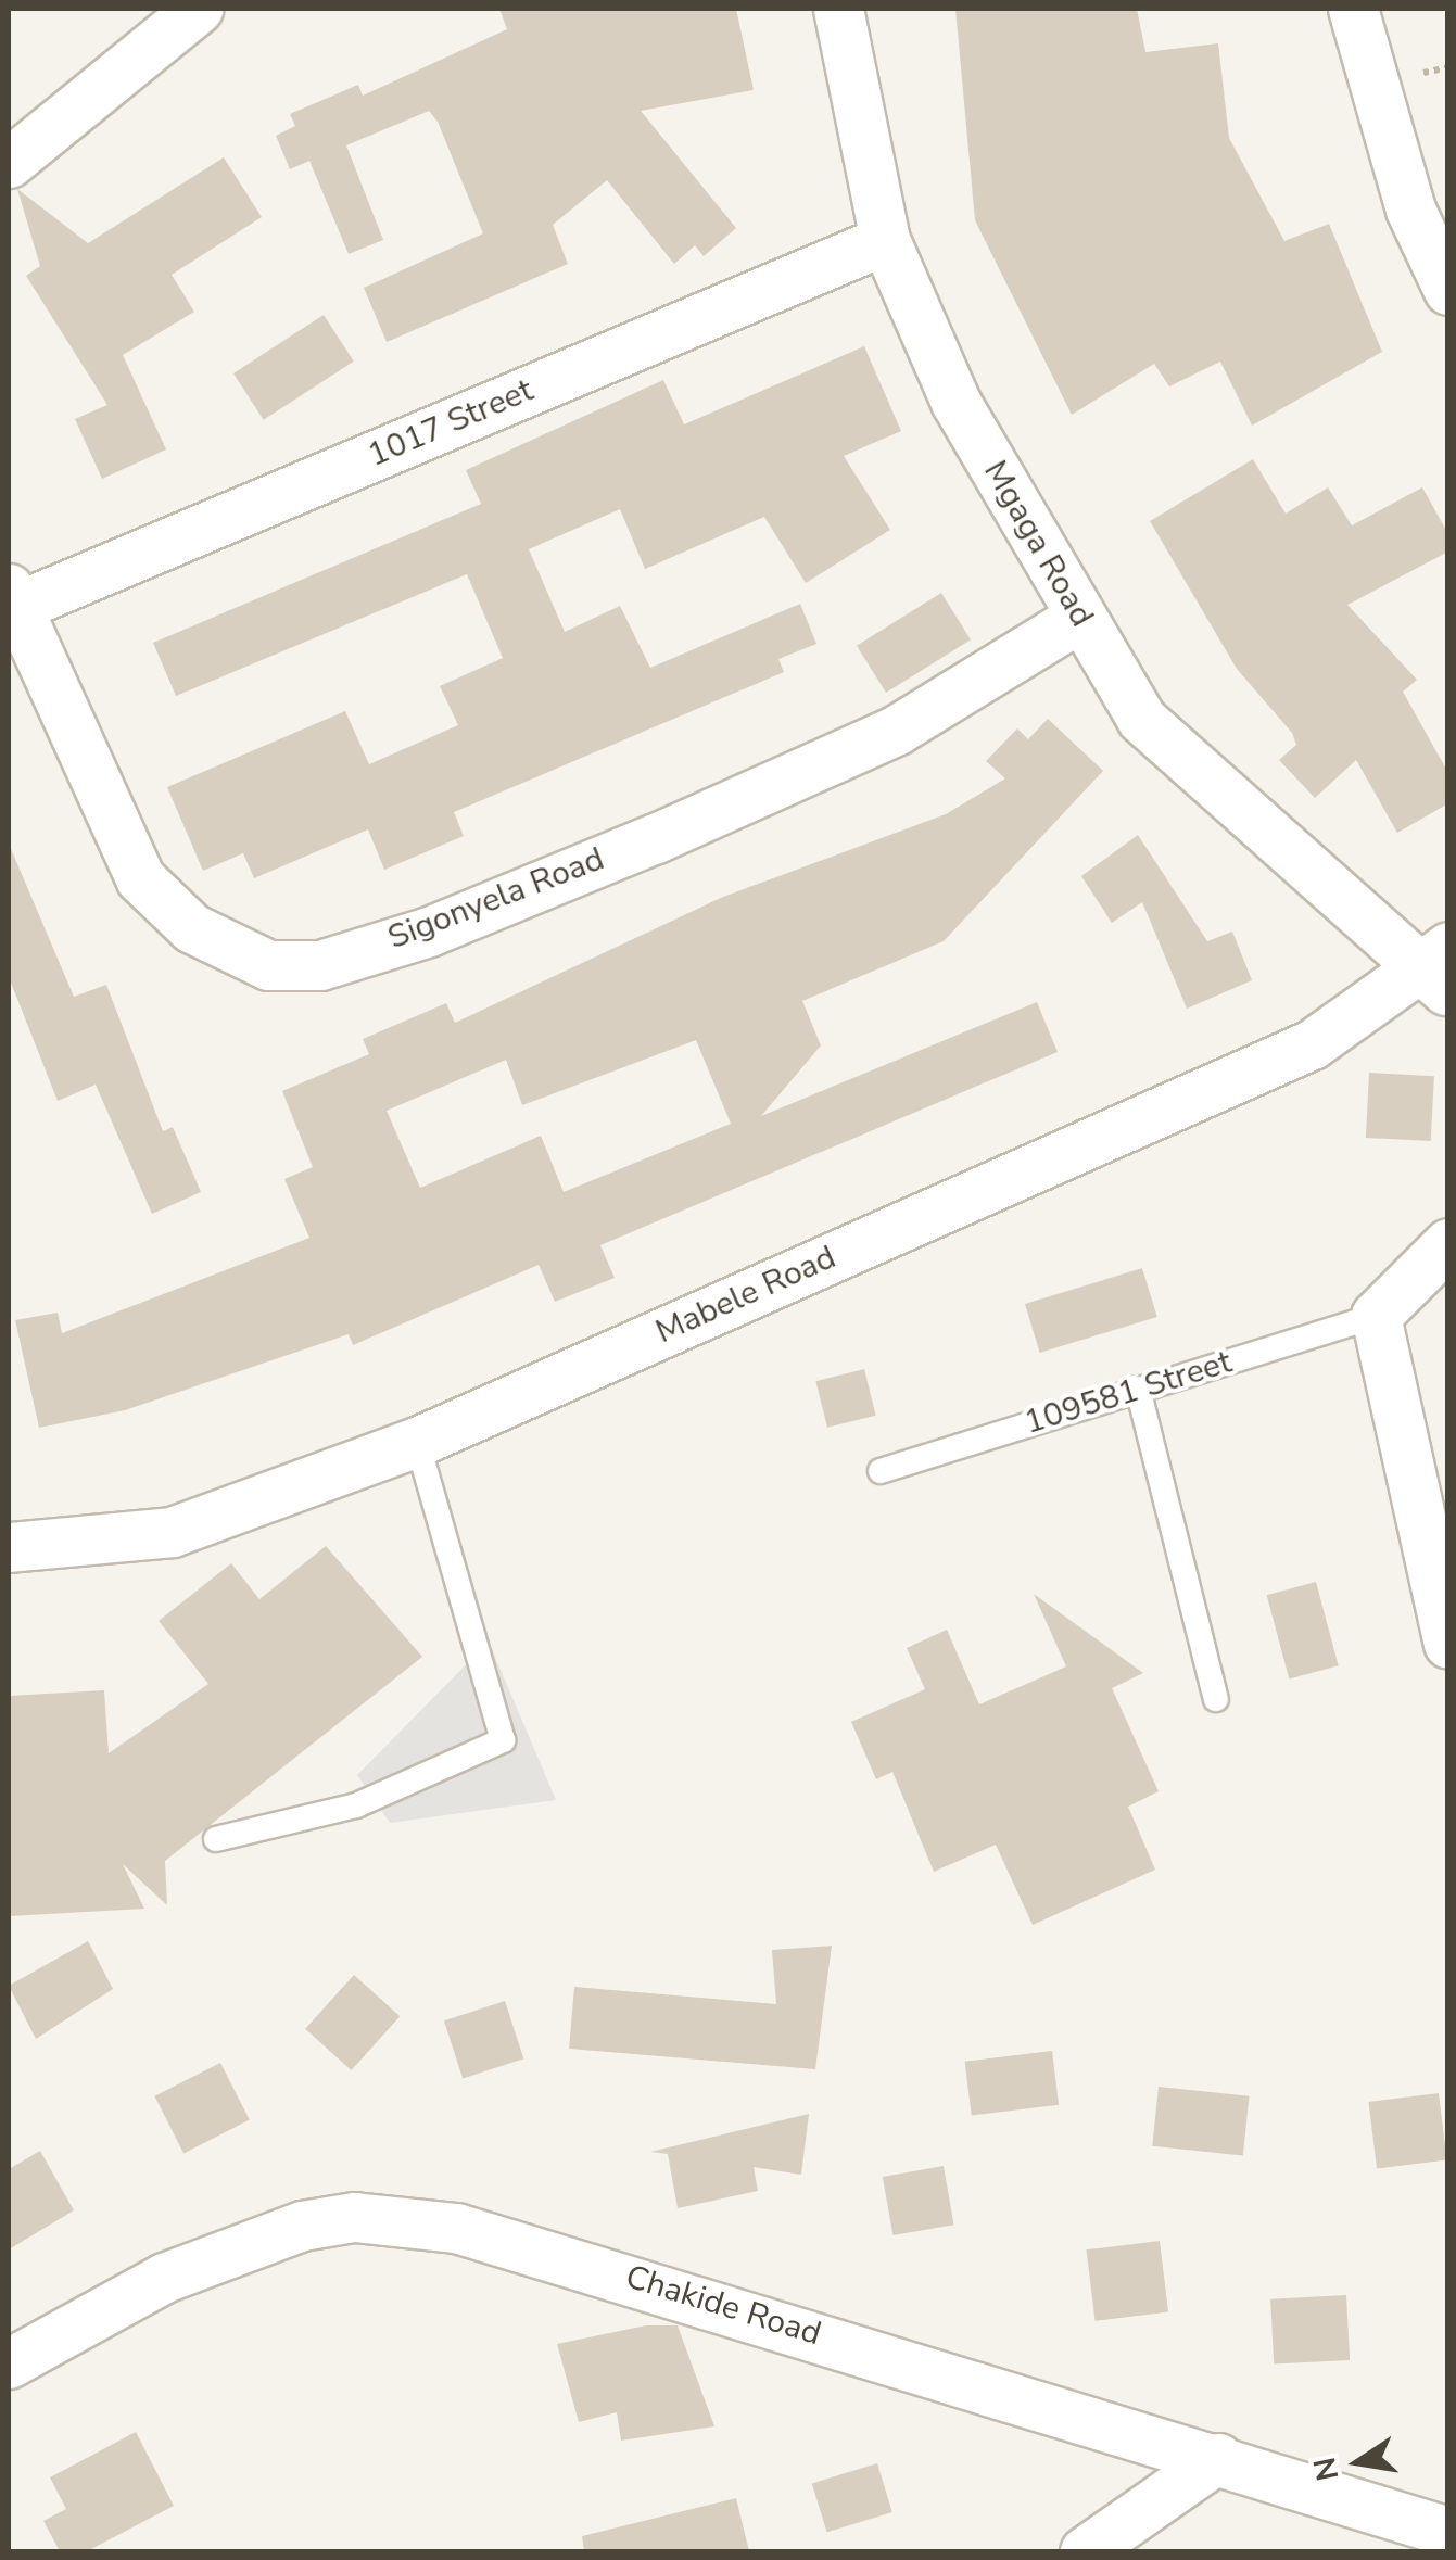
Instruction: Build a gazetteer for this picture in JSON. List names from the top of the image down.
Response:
{
  "streets": {
    "street": [
      "1017 Street",
      "Mgaga Road",
      "Sigonyela Road",
      "Mabele Road",
      "Chakide Road"
    ],
    "lane": ["109581 Street"]
  },
  "crossings": [
    ["1017 Street", "Mgaga Road"],
    ["1017 Street", "Sigonyela Road"],
    ["Mgaga Road", "Sigonyela Road"],
    ["Mgaga Road", "Mabele Road"]
  ],
  "north": "left"
}
